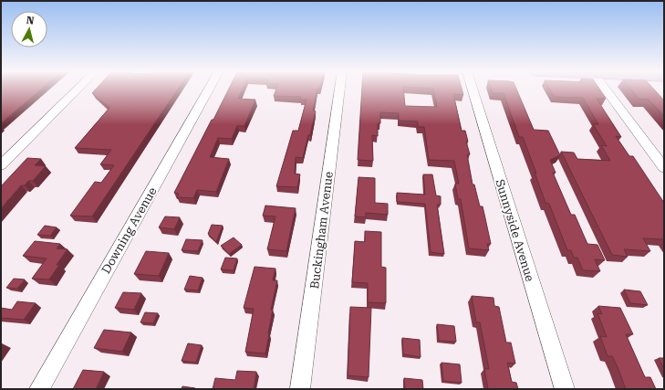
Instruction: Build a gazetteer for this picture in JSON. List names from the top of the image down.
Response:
{
  "streets": {
    "street": ["Downing Avenue", "Buckingham Avenue", "Sunnyside Avenue"]
  },
  "north": "top"
}
